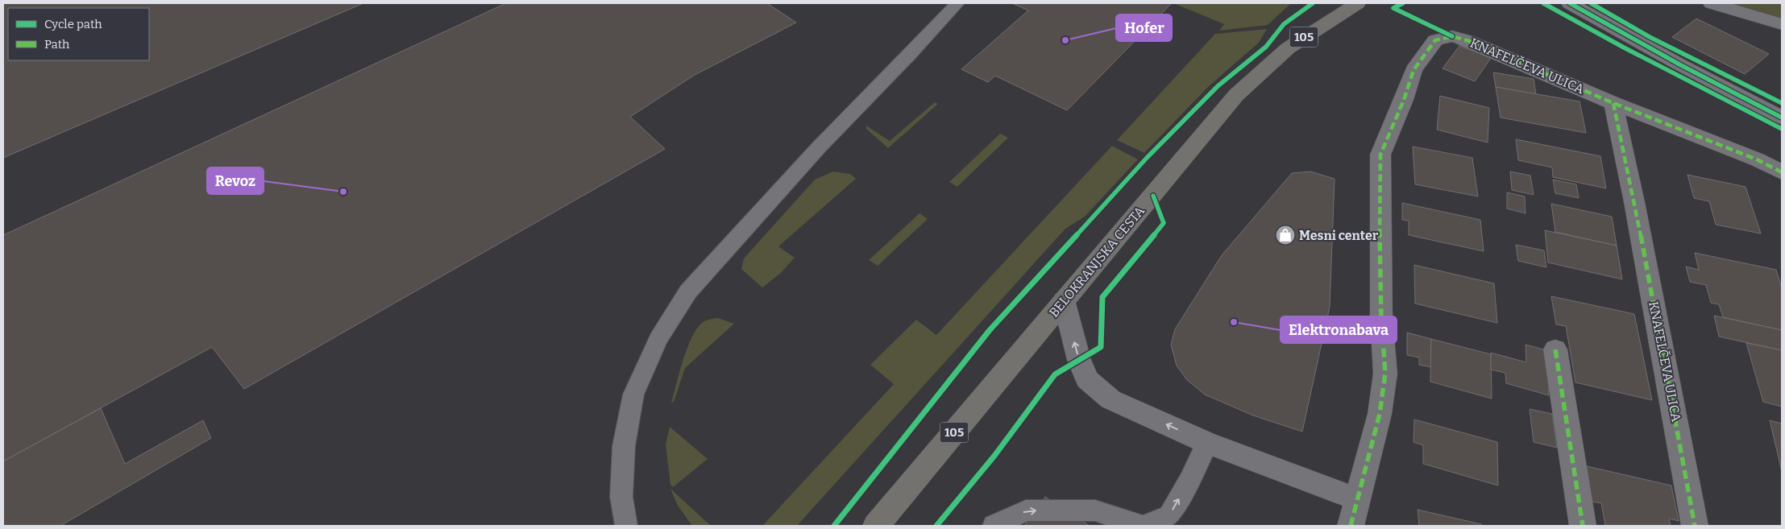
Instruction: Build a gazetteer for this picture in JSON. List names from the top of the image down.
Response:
{
  "streets": {
    "main road": ["105", "BELOKRANJSKA CESTA"],
    "street": ["KNAFELČEVA ULICA"]
  },
  "places": {
    "other": ["Hofer", "Revoz", "Elektronabava"],
    "shop": ["Mesni center"]
  },
  "legend": ["Cycle path", "Path"]
}
